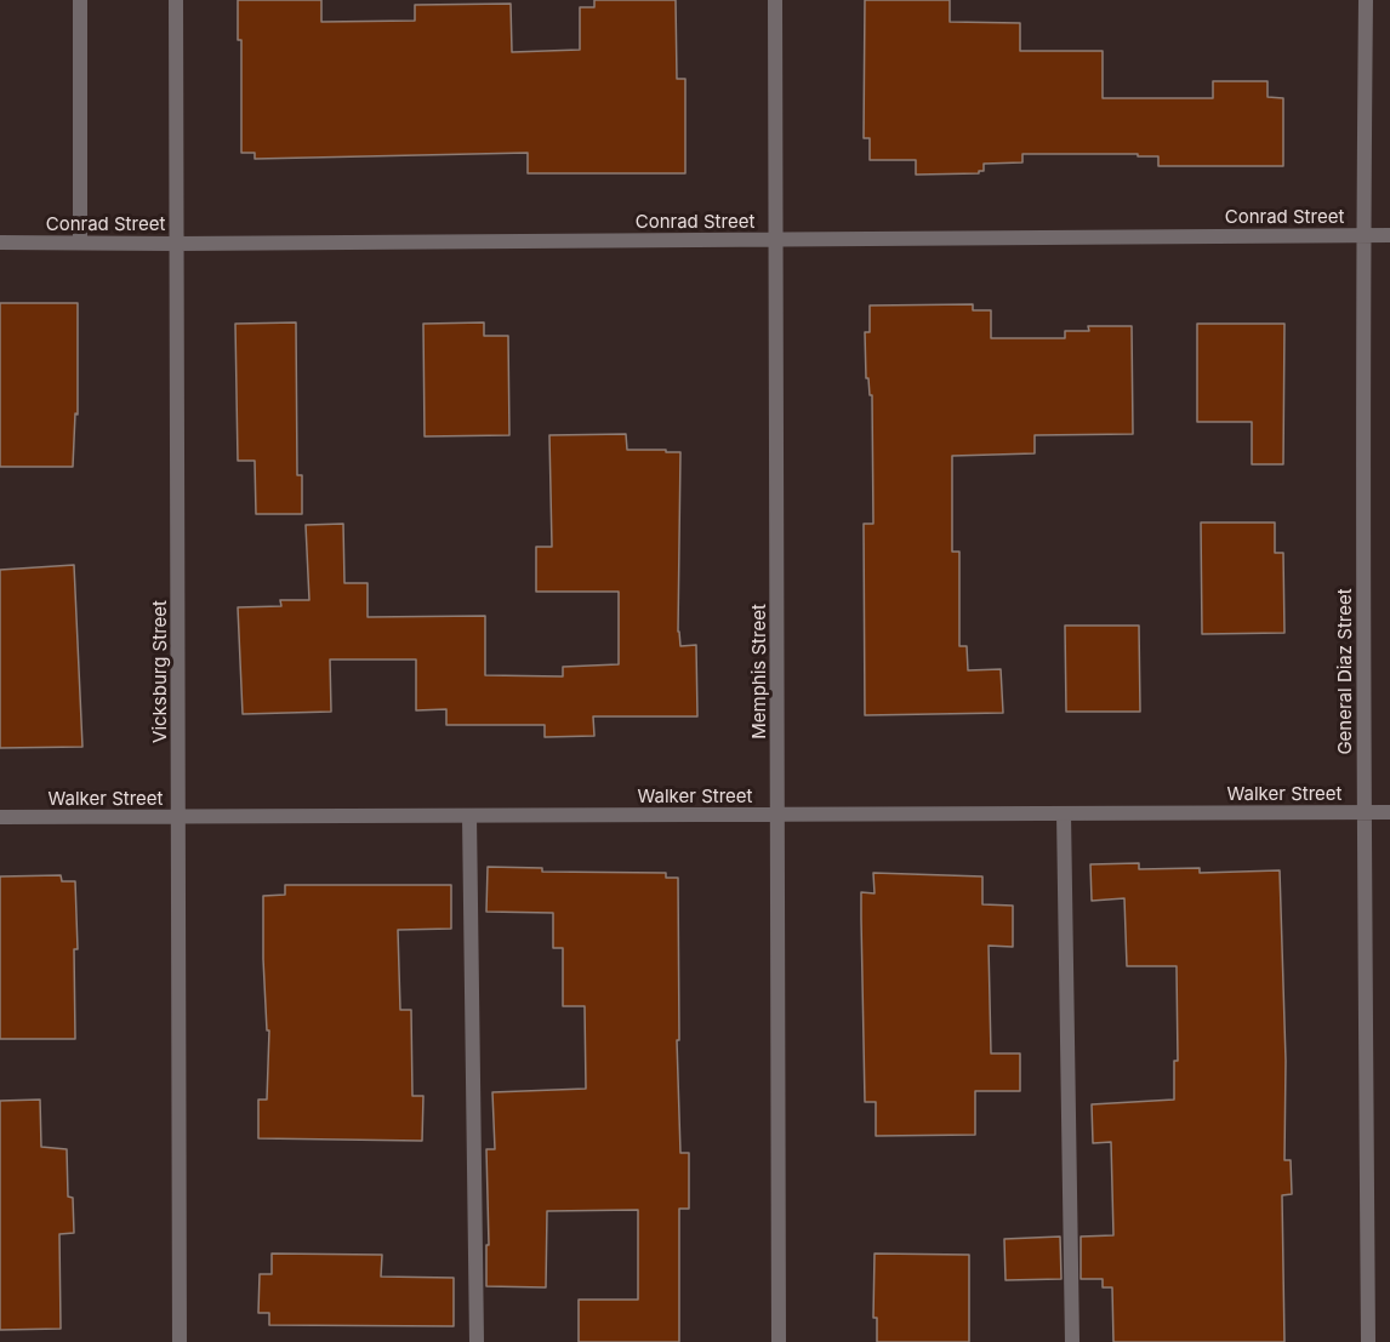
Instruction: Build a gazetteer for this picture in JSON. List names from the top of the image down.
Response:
{
  "streets": {
    "street": [
      "Conrad Street",
      "Vicksburg Street",
      "Memphis Street",
      "General Diaz Street",
      "Walker Street"
    ]
  },
  "crossings": [
    ["Conrad Street", "Vicksburg Street"],
    ["Conrad Street", "Memphis Street"],
    ["Conrad Street", "General Diaz Street"],
    ["Vicksburg Street", "Walker Street"],
    ["Memphis Street", "Walker Street"],
    ["General Diaz Street", "Walker Street"]
  ]
}
